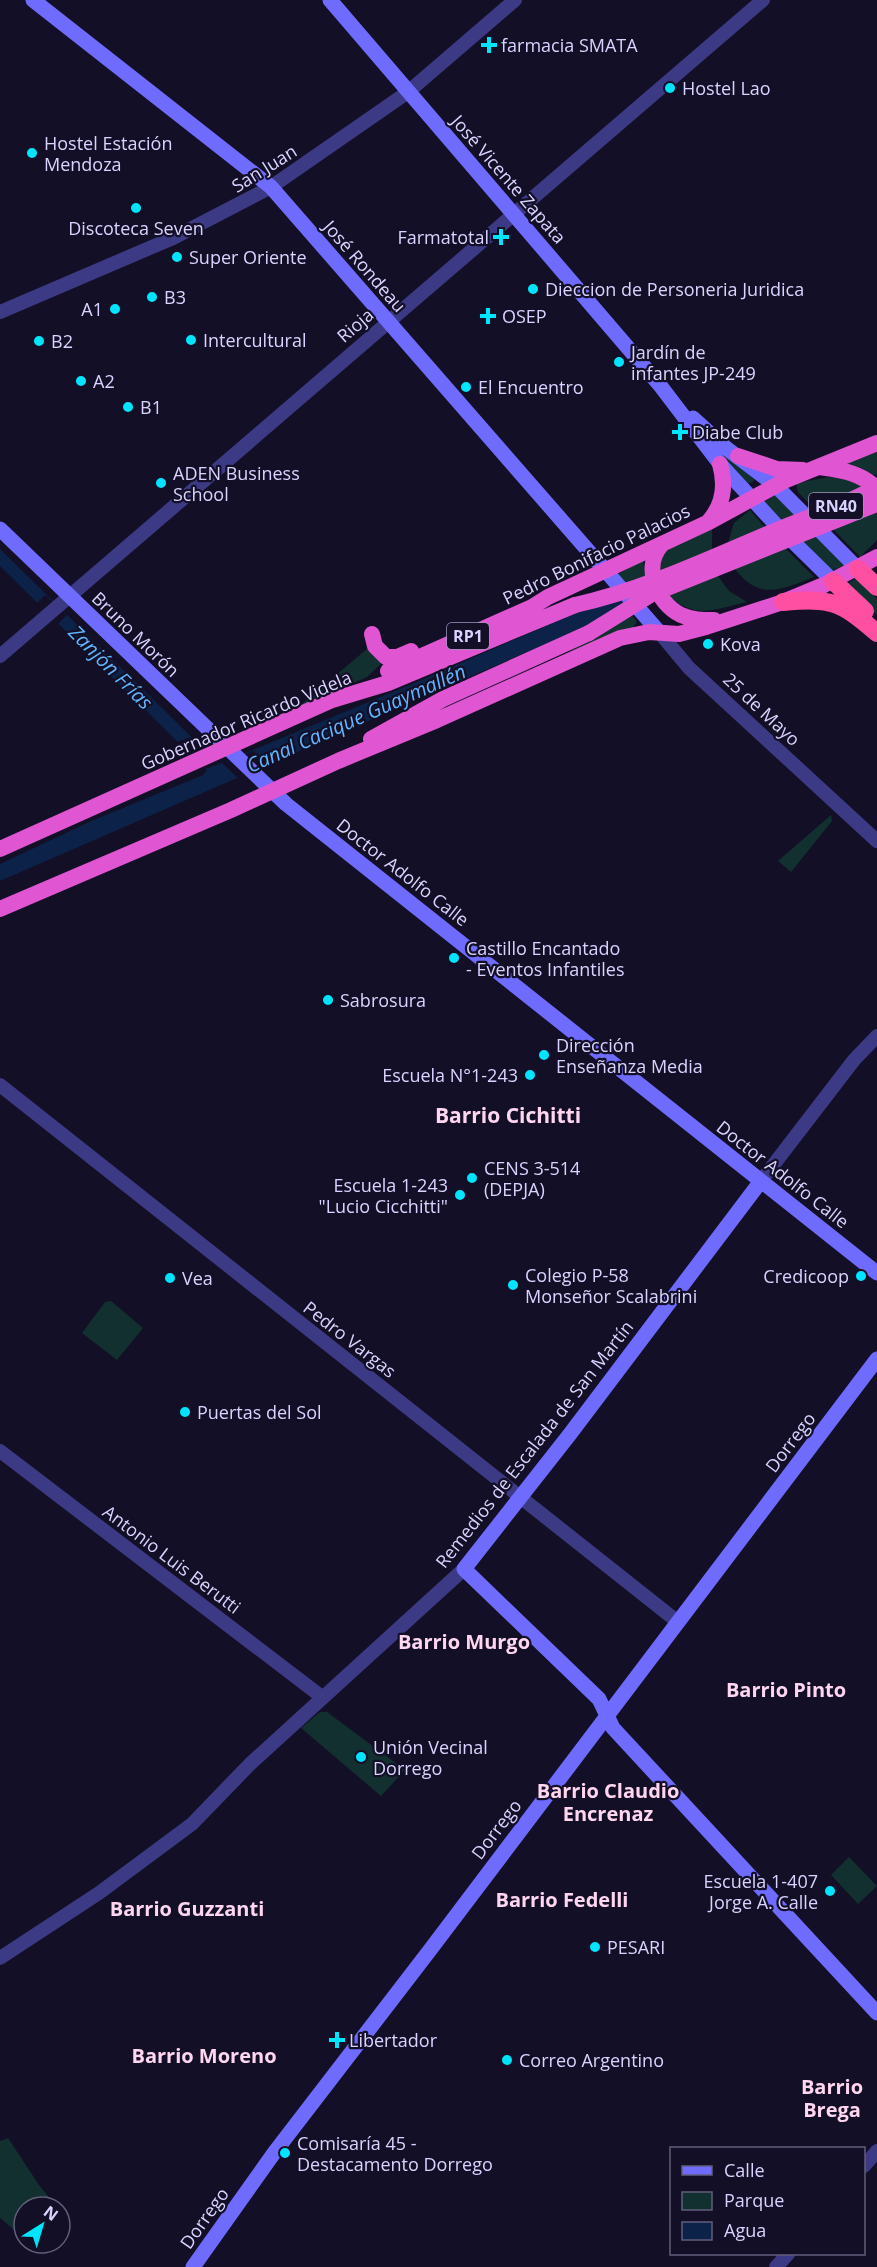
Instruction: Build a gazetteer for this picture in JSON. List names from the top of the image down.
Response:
{
  "streets": {
    "highway": [
      "RN40",
      "Pedro Bonifacio Palacios",
      "RP1",
      "Gobernador Ricardo Videla"
    ],
    "main road": [
      "José Vicente Zapata",
      "José Rondeau",
      "Bruno Morón",
      "25 de Mayo",
      "Doctor Adolfo Calle",
      "Dorrego",
      "Remedios de Escalada de San Martín"
    ],
    "street": [
      "San Juan",
      "Rioja",
      "Pedro Vargas",
      "Antonio Luis Berutti"
    ]
  },
  "crossings": [
    ["San Juan", "José Vicente Zapata"],
    ["San Juan", "José Rondeau"],
    ["José Vicente Zapata", "Rioja"],
    ["José Vicente Zapata", "Pedro Bonifacio Palacios"],
    ["José Vicente Zapata", "Gobernador Ricardo Videla"],
    ["José Rondeau", "Rioja"],
    ["José Rondeau", "Pedro Bonifacio Palacios"],
    ["José Rondeau", "25 de Mayo"],
    ["Rioja", "Bruno Morón"],
    ["Pedro Bonifacio Palacios", "Gobernador Ricardo Videla"],
    ["Bruno Morón", "Gobernador Ricardo Videla"],
    ["Bruno Morón", "Doctor Adolfo Calle"],
    ["25 de Mayo", "Gobernador Ricardo Videla"],
    ["Gobernador Ricardo Videla", "Doctor Adolfo Calle"],
    ["Doctor Adolfo Calle", "Remedios de Escalada de San Martín"],
    ["Pedro Vargas", "Dorrego"],
    ["Pedro Vargas", "Remedios de Escalada de San Martín"],
    ["Remedios de Escalada de San Martín", "Antonio Luis Berutti"]
  ],
  "districts": [
    "Barrio Cichitti",
    "Barrio Murgo",
    "Barrio Pinto",
    "Barrio Claudio Encrenaz",
    "Barrio Fedelli",
    "Barrio Guzzanti",
    "Barrio Moreno",
    "Barrio Brega"
  ],
  "water": ["Zanjón Frías", "Canal Cacique Guaymallén"],
  "places": {
    "health": [
      "farmacia SMATA",
      "Farmatotal",
      "OSEP",
      "Diabe Club",
      "Libertador"
    ],
    "other": [
      "Hostel Lao",
      "Hostel Estación Mendoza",
      "Discoteca Seven",
      "Super Oriente",
      "Dieccion de Personeria Juridica",
      "B3",
      "A1",
      "Intercultural",
      "B2",
      "Jardín de infantes JP-249",
      "A2",
      "El Encuentro",
      "B1",
      "ADEN Business School",
      "Kova",
      "Castillo Encantado - Eventos Infantiles",
      "Sabrosura",
      "Dirección Enseñanza Media",
      "Escuela N°1-243",
      "CENS 3-514 (DEPJA)",
      "Escuela 1-243 \"Lucio Cicchitti\"",
      "Credicoop",
      "Vea",
      "Colegio P-58 Monseñor Scalabrini",
      "Puertas del Sol",
      "Unión Vecinal Dorrego",
      "Escuela 1-407 Jorge A. Calle",
      "PESARI",
      "Correo Argentino",
      "Comisaría 45 - Destacamento Dorrego"
    ]
  },
  "legend": ["Calle", "Parque", "Agua"],
  "north": "top right"
}
